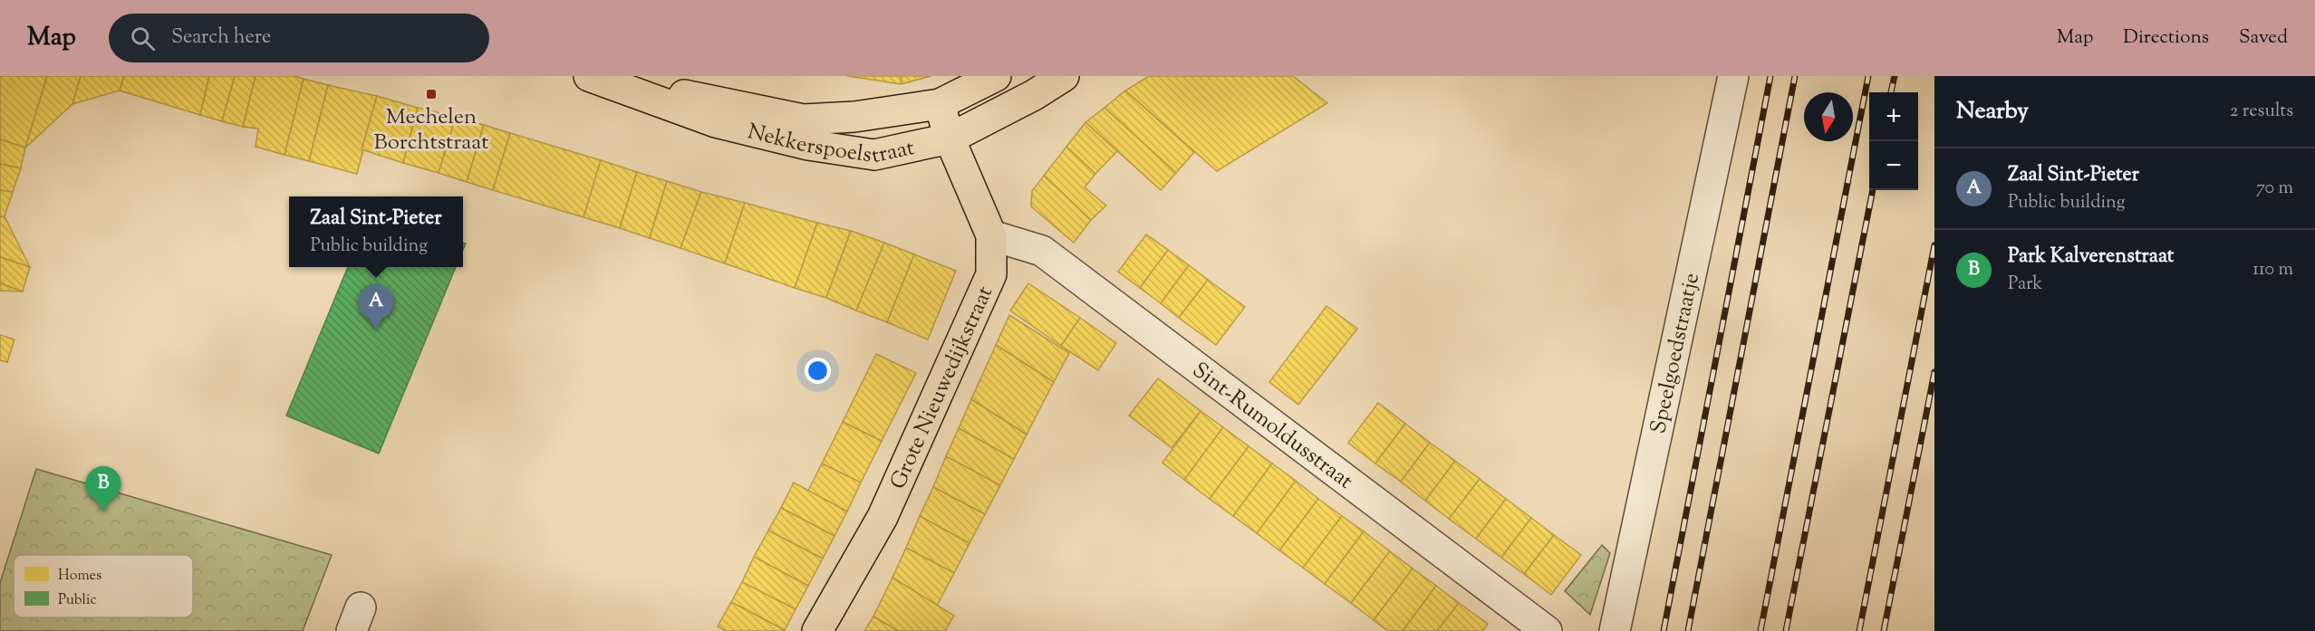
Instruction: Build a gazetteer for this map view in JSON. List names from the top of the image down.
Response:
{
  "streets": {
    "main road": ["Nekkerspoelstraat", "Grote Nieuwedijkstraat"],
    "street": ["Speelgoedstraatje", "Sint-Rumoldusstraat"]
  },
  "crossings": [
    ["Nekkerspoelstraat", "Grote Nieuwedijkstraat"],
    ["Grote Nieuwedijkstraat", "Sint-Rumoldusstraat"]
  ],
  "places": {
    "transit": ["Mechelen Borchtstraat"]
  },
  "legend": ["Homes", "Public"],
  "north": "bottom",
  "page": {
    "header": "Map",
    "search": "Search here",
    "nav": ["Map", "Directions", "Saved"],
    "heading": ["Nearby", "2 results"],
    "map_buttons": ["+", "−"],
    "list": [
      {
        "mark": "A",
        "name": "Zaal Sint-Pieter",
        "note": "Public building",
        "value": "70 m"
      },
      {
        "mark": "B",
        "name": "Park Kalverenstraat",
        "note": "Park",
        "value": "110 m"
      }
    ],
    "popup": ["Zaal Sint-Pieter", "Public building"],
    "pins": ["A", "B"]
  }
}
